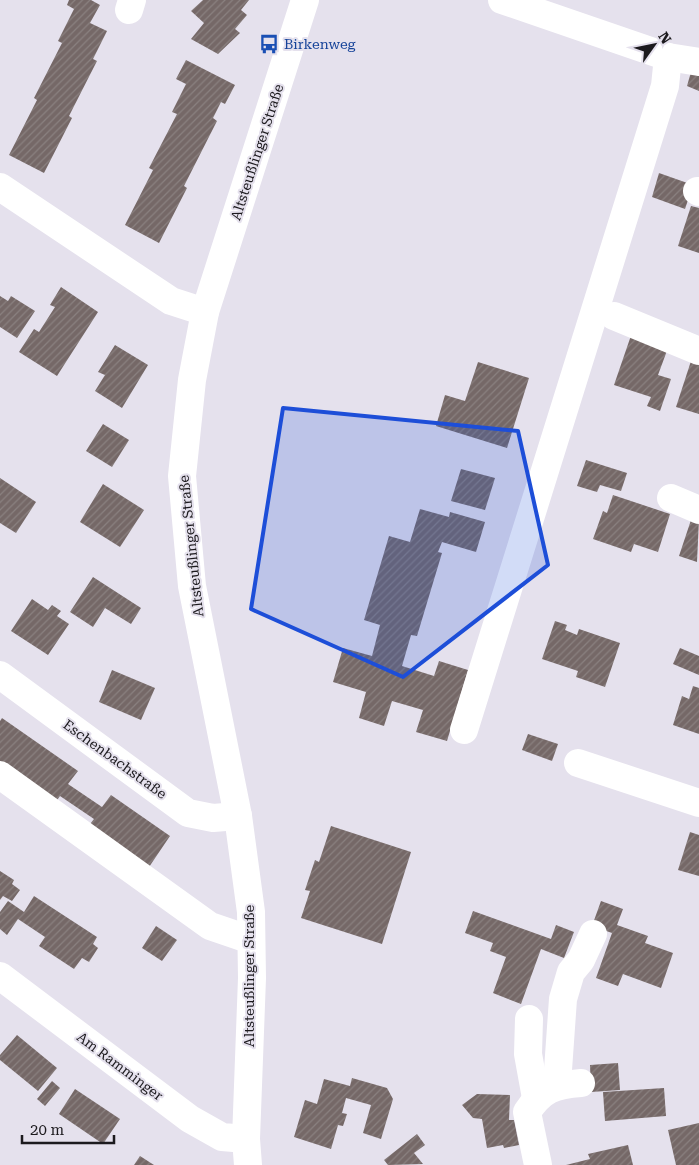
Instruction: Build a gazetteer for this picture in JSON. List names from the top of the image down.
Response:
{
  "streets": {
    "street": ["Altsteußlinger Straße", "Eschenbachstraße", "Am Ramminger"]
  },
  "crossings": [
    ["Altsteußlinger Straße", "Eschenbachstraße"],
    ["Altsteußlinger Straße", "Am Ramminger"]
  ],
  "places": {
    "bus stop": ["Birkenweg"]
  },
  "scale_bar": "20 m",
  "north": "top right"
}
